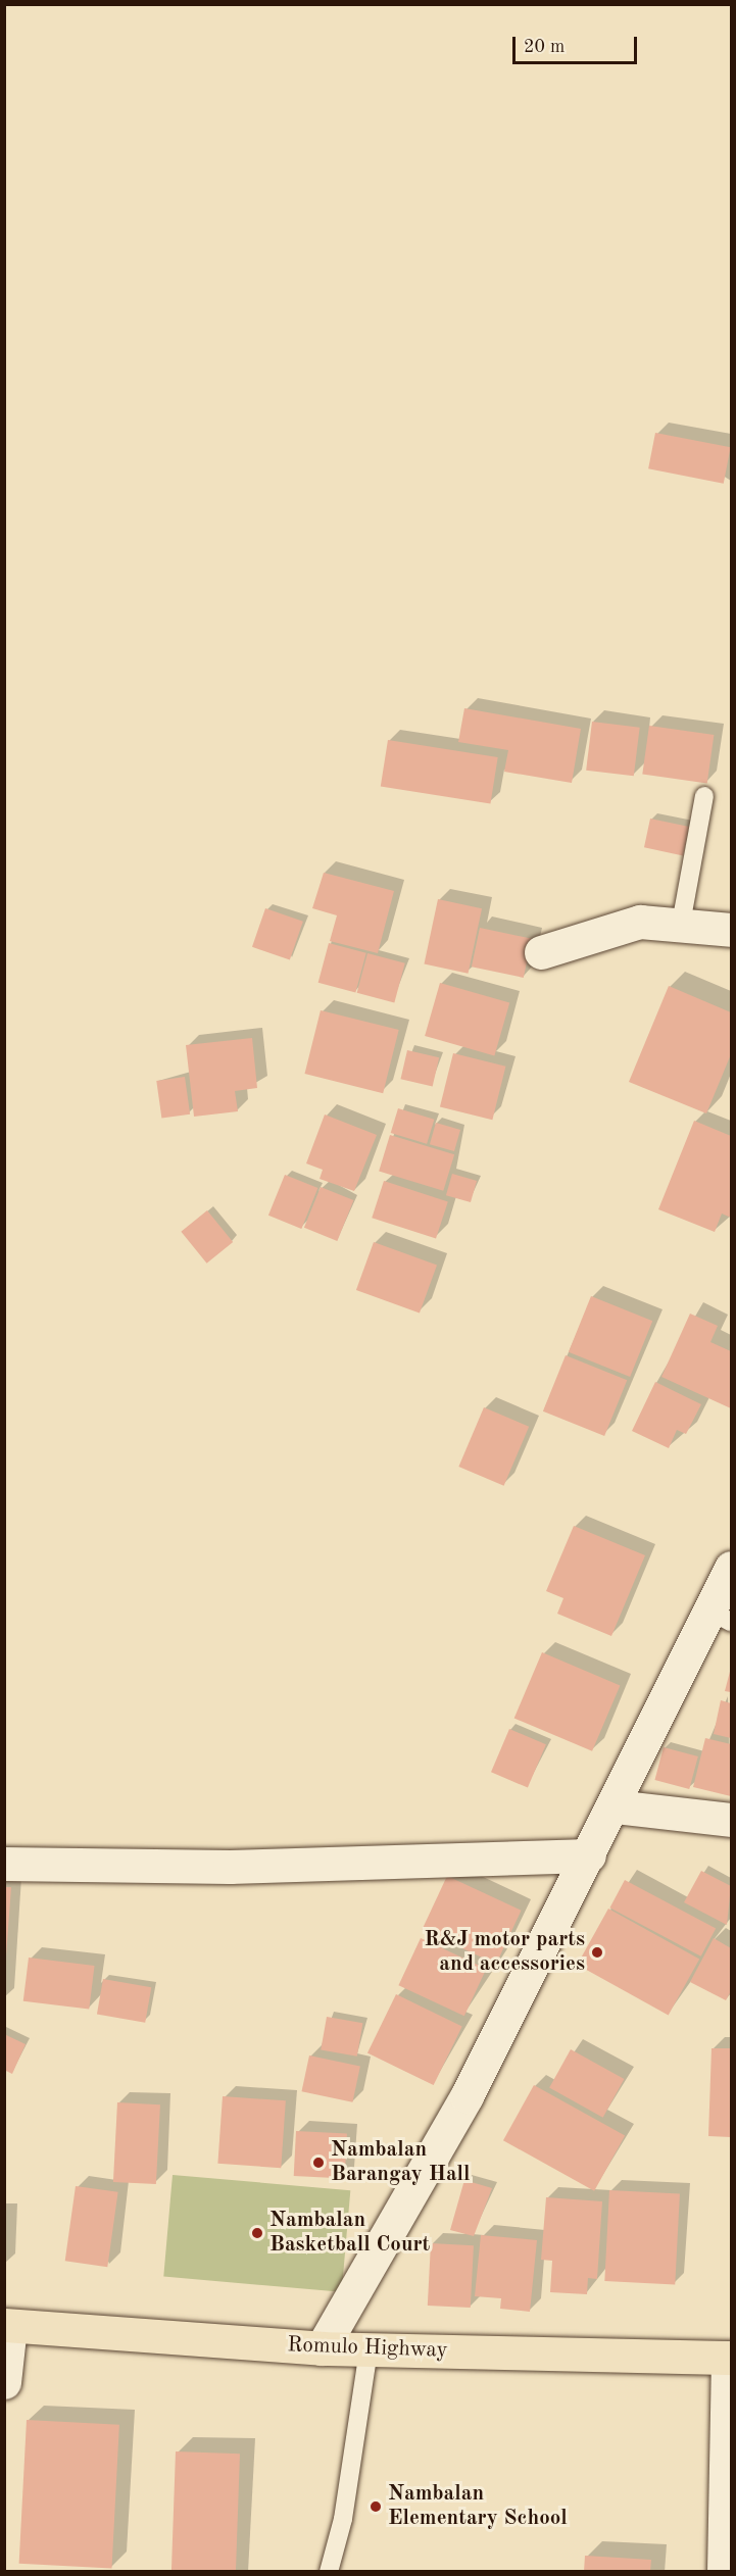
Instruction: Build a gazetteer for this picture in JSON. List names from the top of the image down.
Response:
{
  "streets": {
    "highway": ["Romulo Highway"]
  },
  "places": [
    "R&J motor parts and accessories",
    "Nambalan Barangay Hall",
    "Nambalan Basketball Court",
    "Nambalan Elementary School"
  ],
  "scale_bar": "20 m"
}
